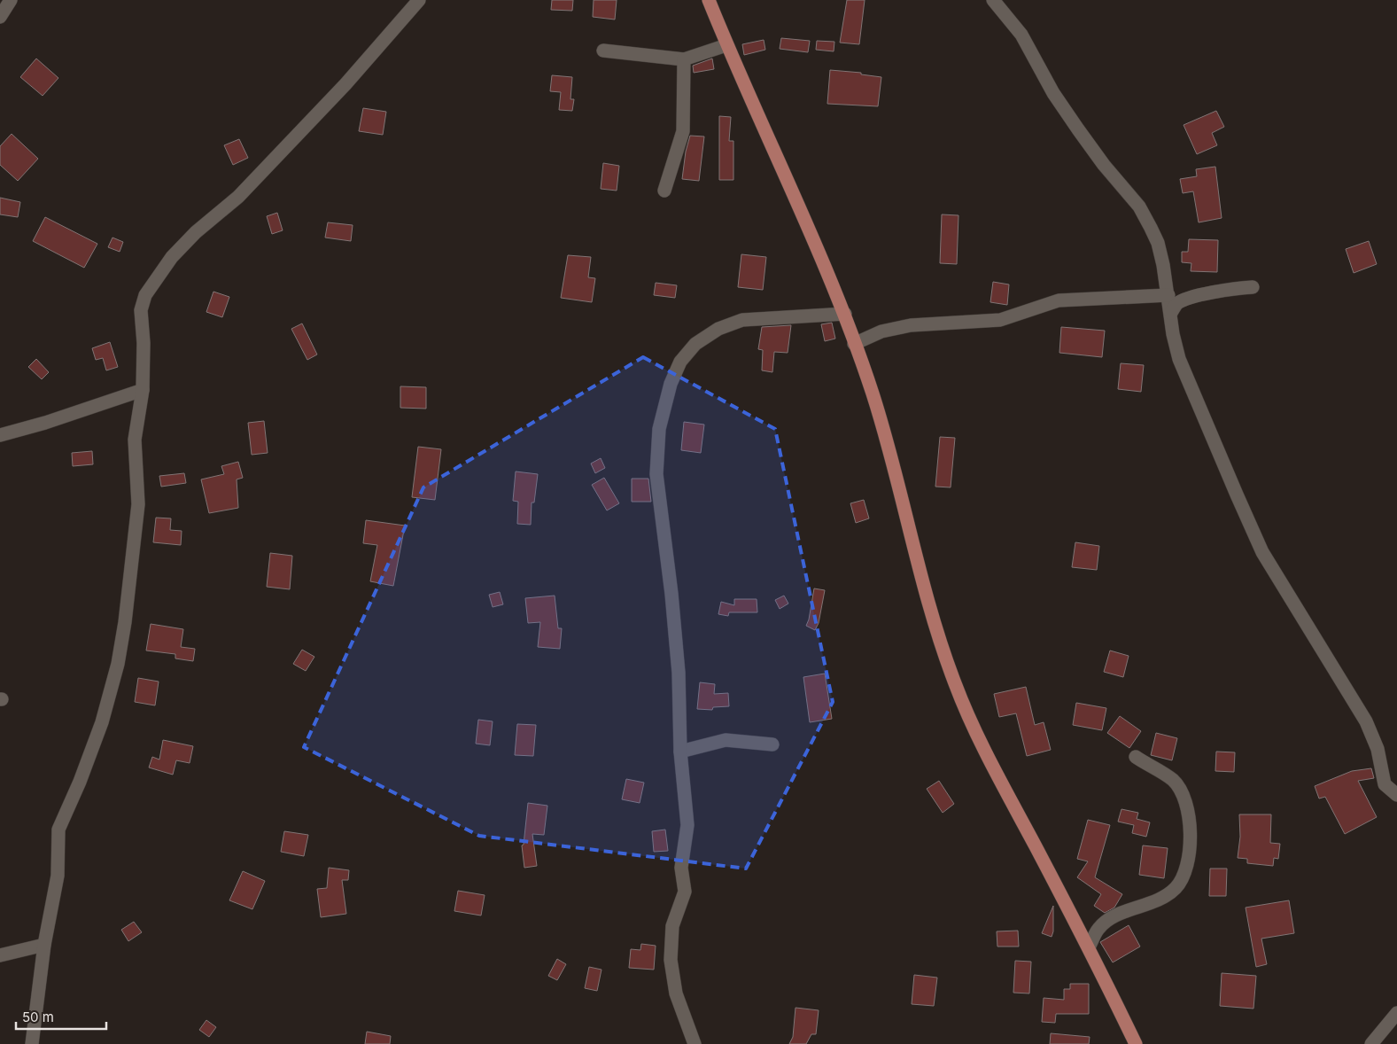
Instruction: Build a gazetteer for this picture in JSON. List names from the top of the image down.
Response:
{
  "scale_bar": "50 m"
}
